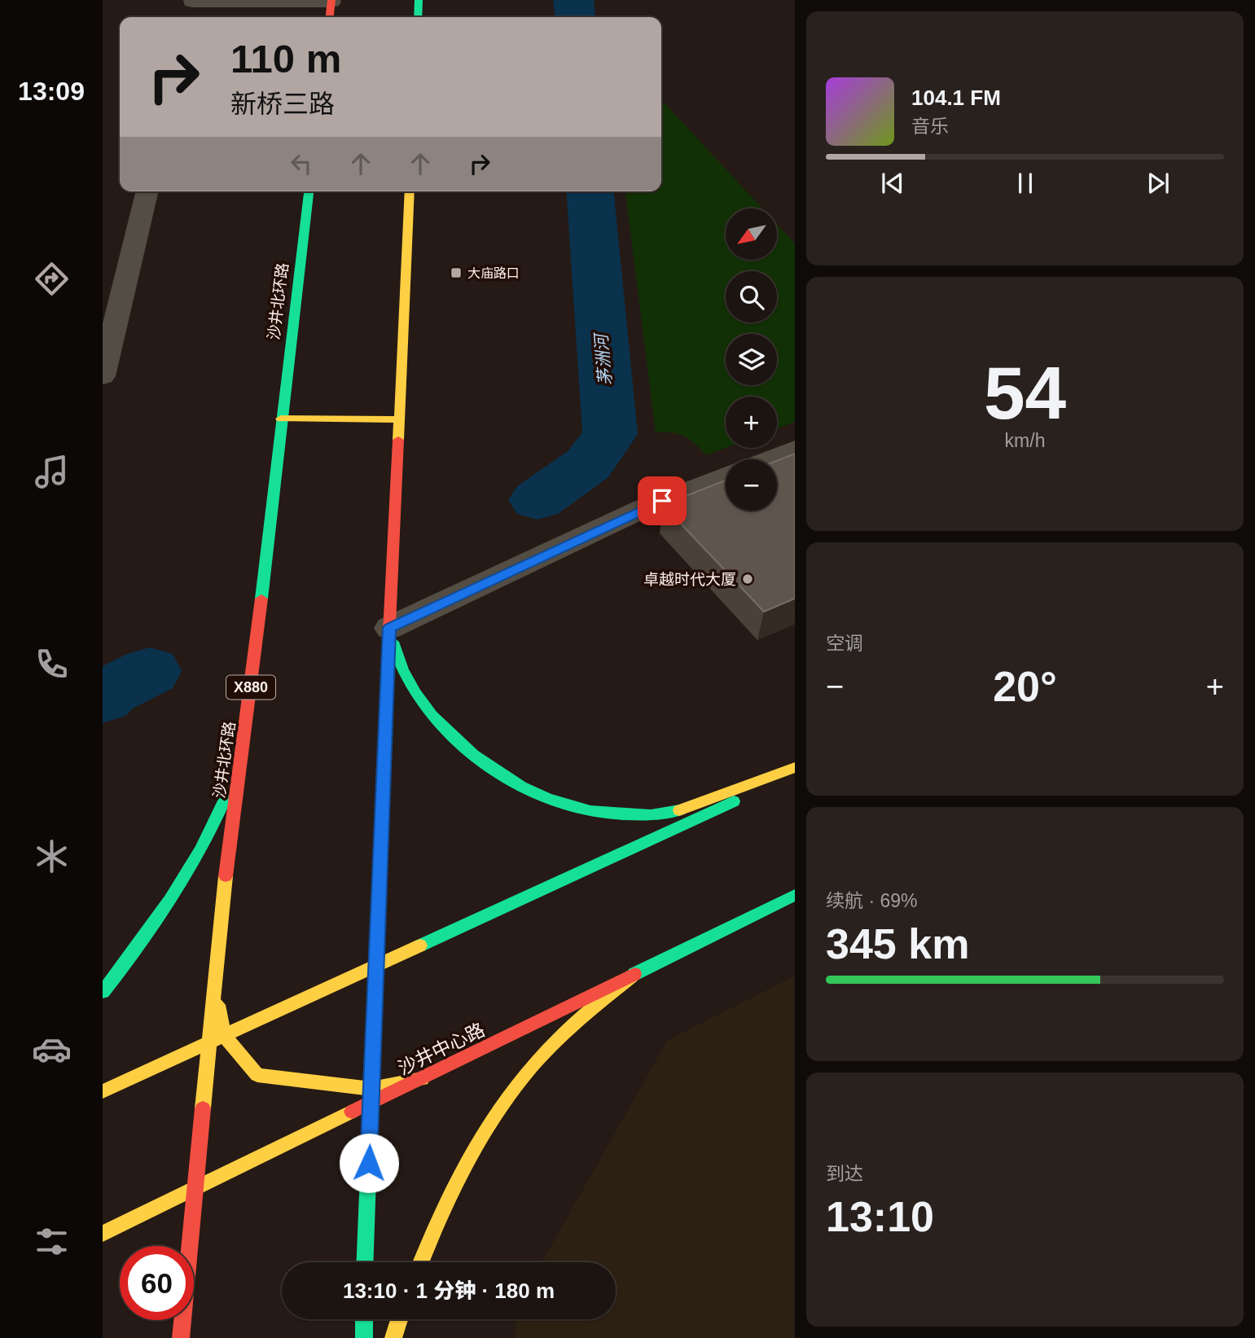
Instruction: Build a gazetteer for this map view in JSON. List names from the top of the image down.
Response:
{
  "streets": {
    "main road": ["沙井北环路", "X880", "沙井中心路"]
  },
  "crossings": [
    ["沙井北环路", "沙井中心路"]
  ],
  "water": ["茅洲河"],
  "places": {
    "transit": ["大庙路口"],
    "other": ["卓越时代大厦"]
  },
  "north": "bottom left",
  "page": {
    "tabs": "13:09",
    "turn": ["110 m", "新桥三路"],
    "song": ["104.1 FM", "音乐"],
    "map_buttons": ["+", "−"],
    "tile": [
      ["54", "km/h"],
      "空调",
      ["续航 · 69%", "345 km"],
      ["到达", "13:10"]
    ],
    "heat": ["−", "20°", "+"],
    "limit": "60",
    "trip": "13:10 · 1 分钟 · 180 m"
  }
}
